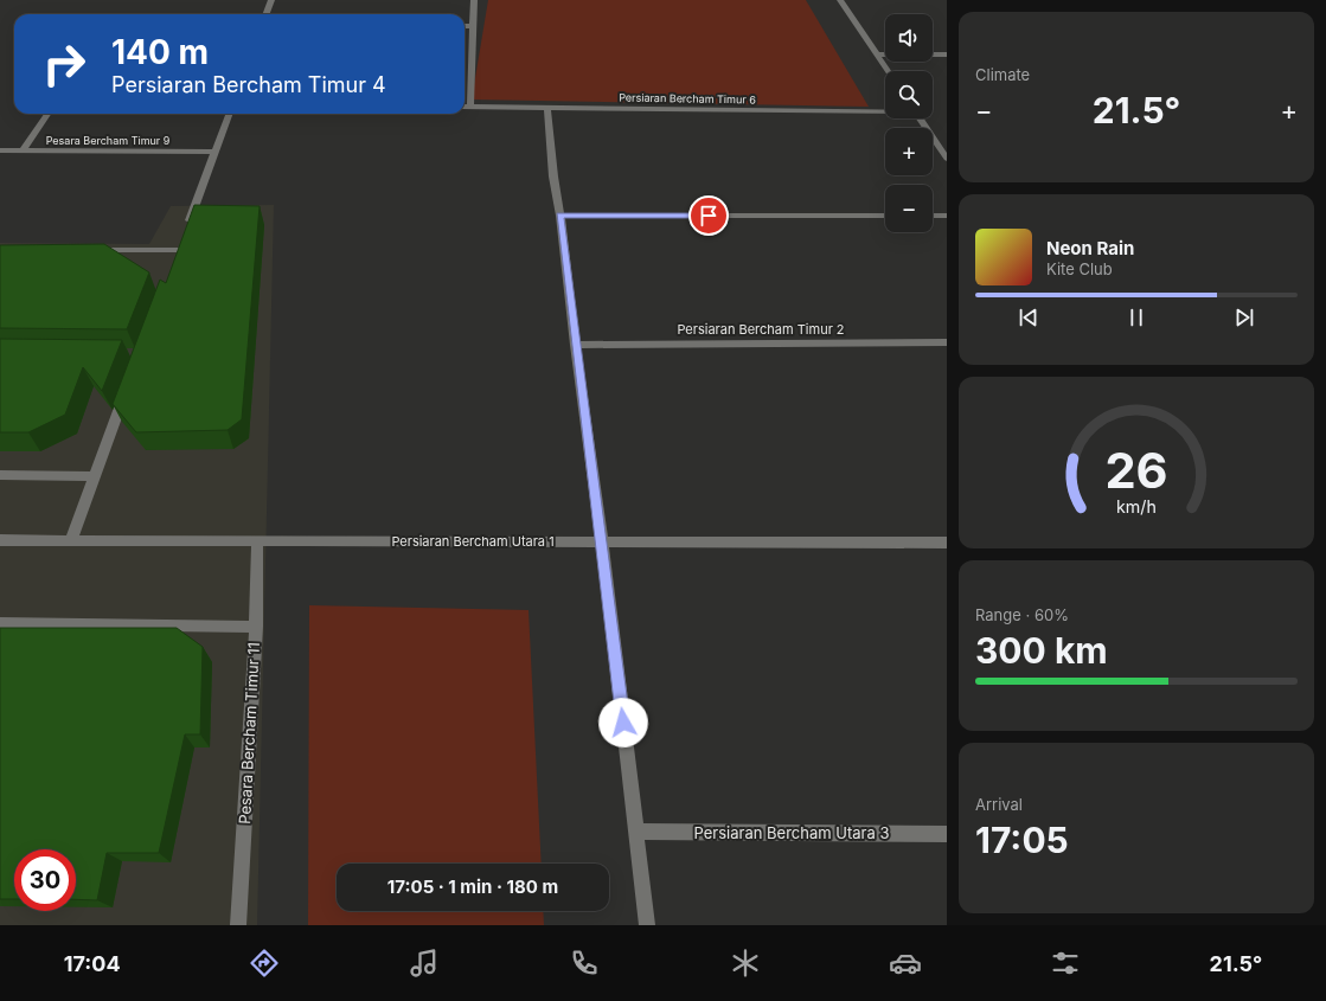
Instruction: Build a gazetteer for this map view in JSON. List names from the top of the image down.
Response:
{
  "streets": {
    "street": [
      "Persiaran Bercham Timur 6",
      "Pesara Bercham Timur 9",
      "Persiaran Bercham Timur 2",
      "Persiaran Bercham Utara 1",
      "Pesara Bercham Timur 11",
      "Persiaran Bercham Utara 3"
    ]
  },
  "crossings": [
    ["Persiaran Bercham Utara 1", "Pesara Bercham Timur 11"]
  ],
  "page": {
    "tile": [
      "Climate",
      ["Range · 60%", "300 km"],
      ["Arrival", "17:05"]
    ],
    "map_buttons": ["+", "−"],
    "turn": ["140 m", "Persiaran Bercham Timur 4"],
    "heat": ["−", "21.5°", "+"],
    "song": ["Neon Rain", "Kite Club"],
    "limit": "30",
    "trip": "17:05 · 1 min · 180 m",
    "tabs": ["17:04", "21.5°"],
    "gauge": ["26", "km/h"]
  }
}
